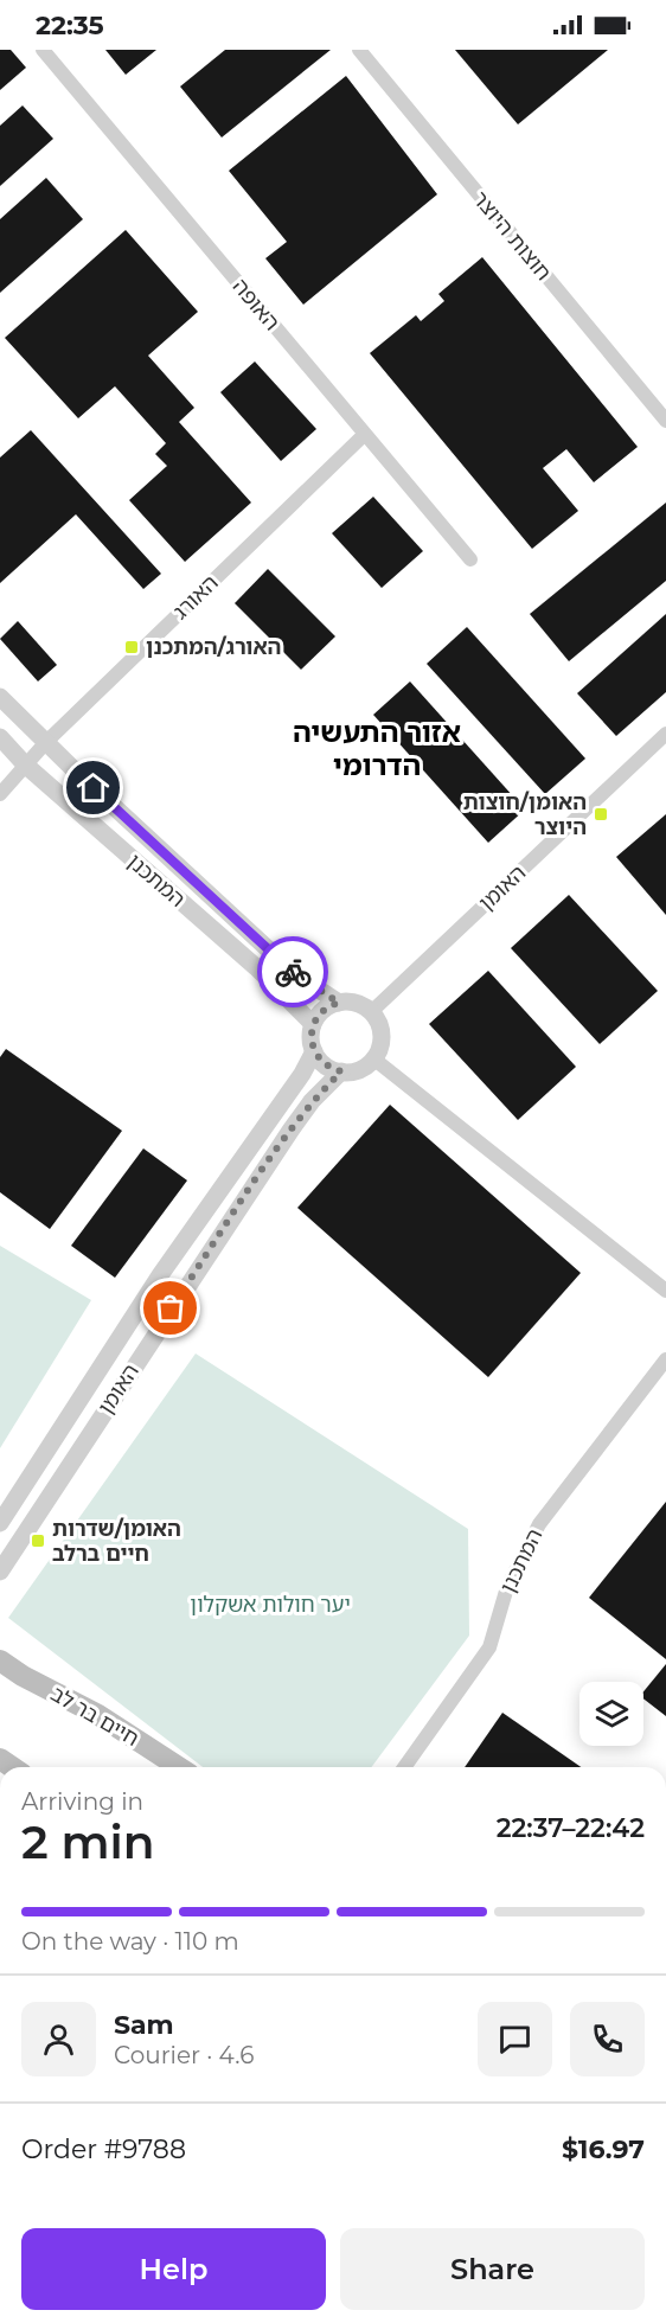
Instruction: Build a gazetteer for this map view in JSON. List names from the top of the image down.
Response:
{
  "streets": {
    "main road": ["חיים בר לב"],
    "street": [
      "חוצות היוצר",
      "האופה",
      "האורג",
      "המתכנן",
      "האומן"
    ]
  },
  "crossings": [
    ["האופה", "האורג"],
    ["האורג", "המתכנן"],
    ["המתכנן", "האומן"]
  ],
  "districts": ["אזור התעשיה הדרומי"],
  "parks": ["יער חולות אשקלון"],
  "places": {
    "transit": ["האורג/המתכנן", "האומן/חוצות היוצר", "האומן/שדרות חיים ברלב"]
  },
  "page": {
    "status": "22:35",
    "heading": ["2 min", "Arriving in", "22:37–22:42"],
    "panel": [
      "Sam",
      "Courier · 4.6",
      "Order #9788",
      "$16.97"
    ],
    "bar": "On the way · 110 m",
    "buttons": ["Help", "Share"]
  }
}
